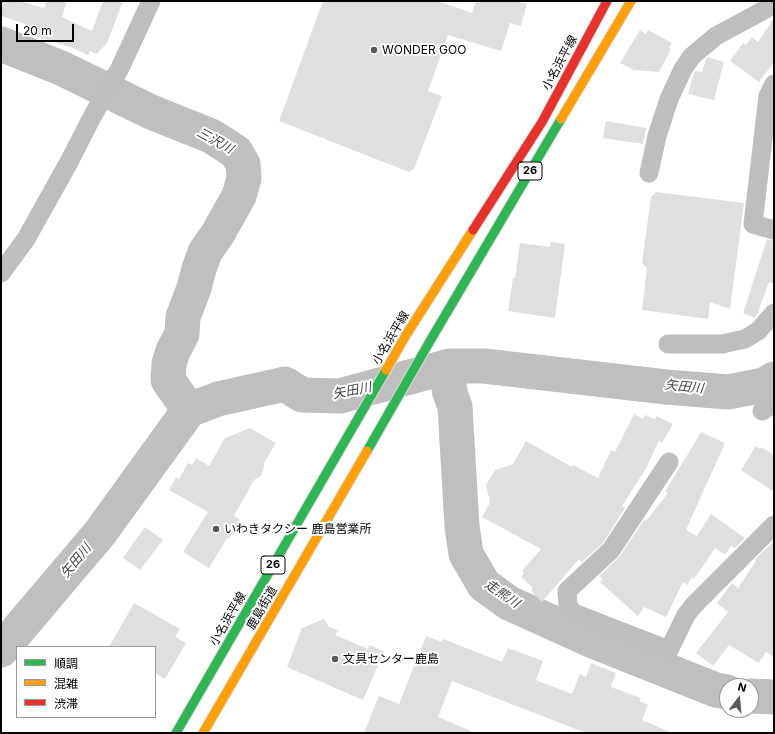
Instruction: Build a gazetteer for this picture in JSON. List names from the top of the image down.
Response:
{
  "streets": {
    "main road": ["小名浜平線", "26", "鹿島街道"]
  },
  "water": ["三沢川", "矢田川", "走熊川"],
  "places": ["WONDER GOO", "いわきタクシー 鹿島営業所", "文具センター鹿島"],
  "legend": ["順調", "混雑", "渋滞"],
  "scale_bar": "20 m",
  "north": "top"
}
